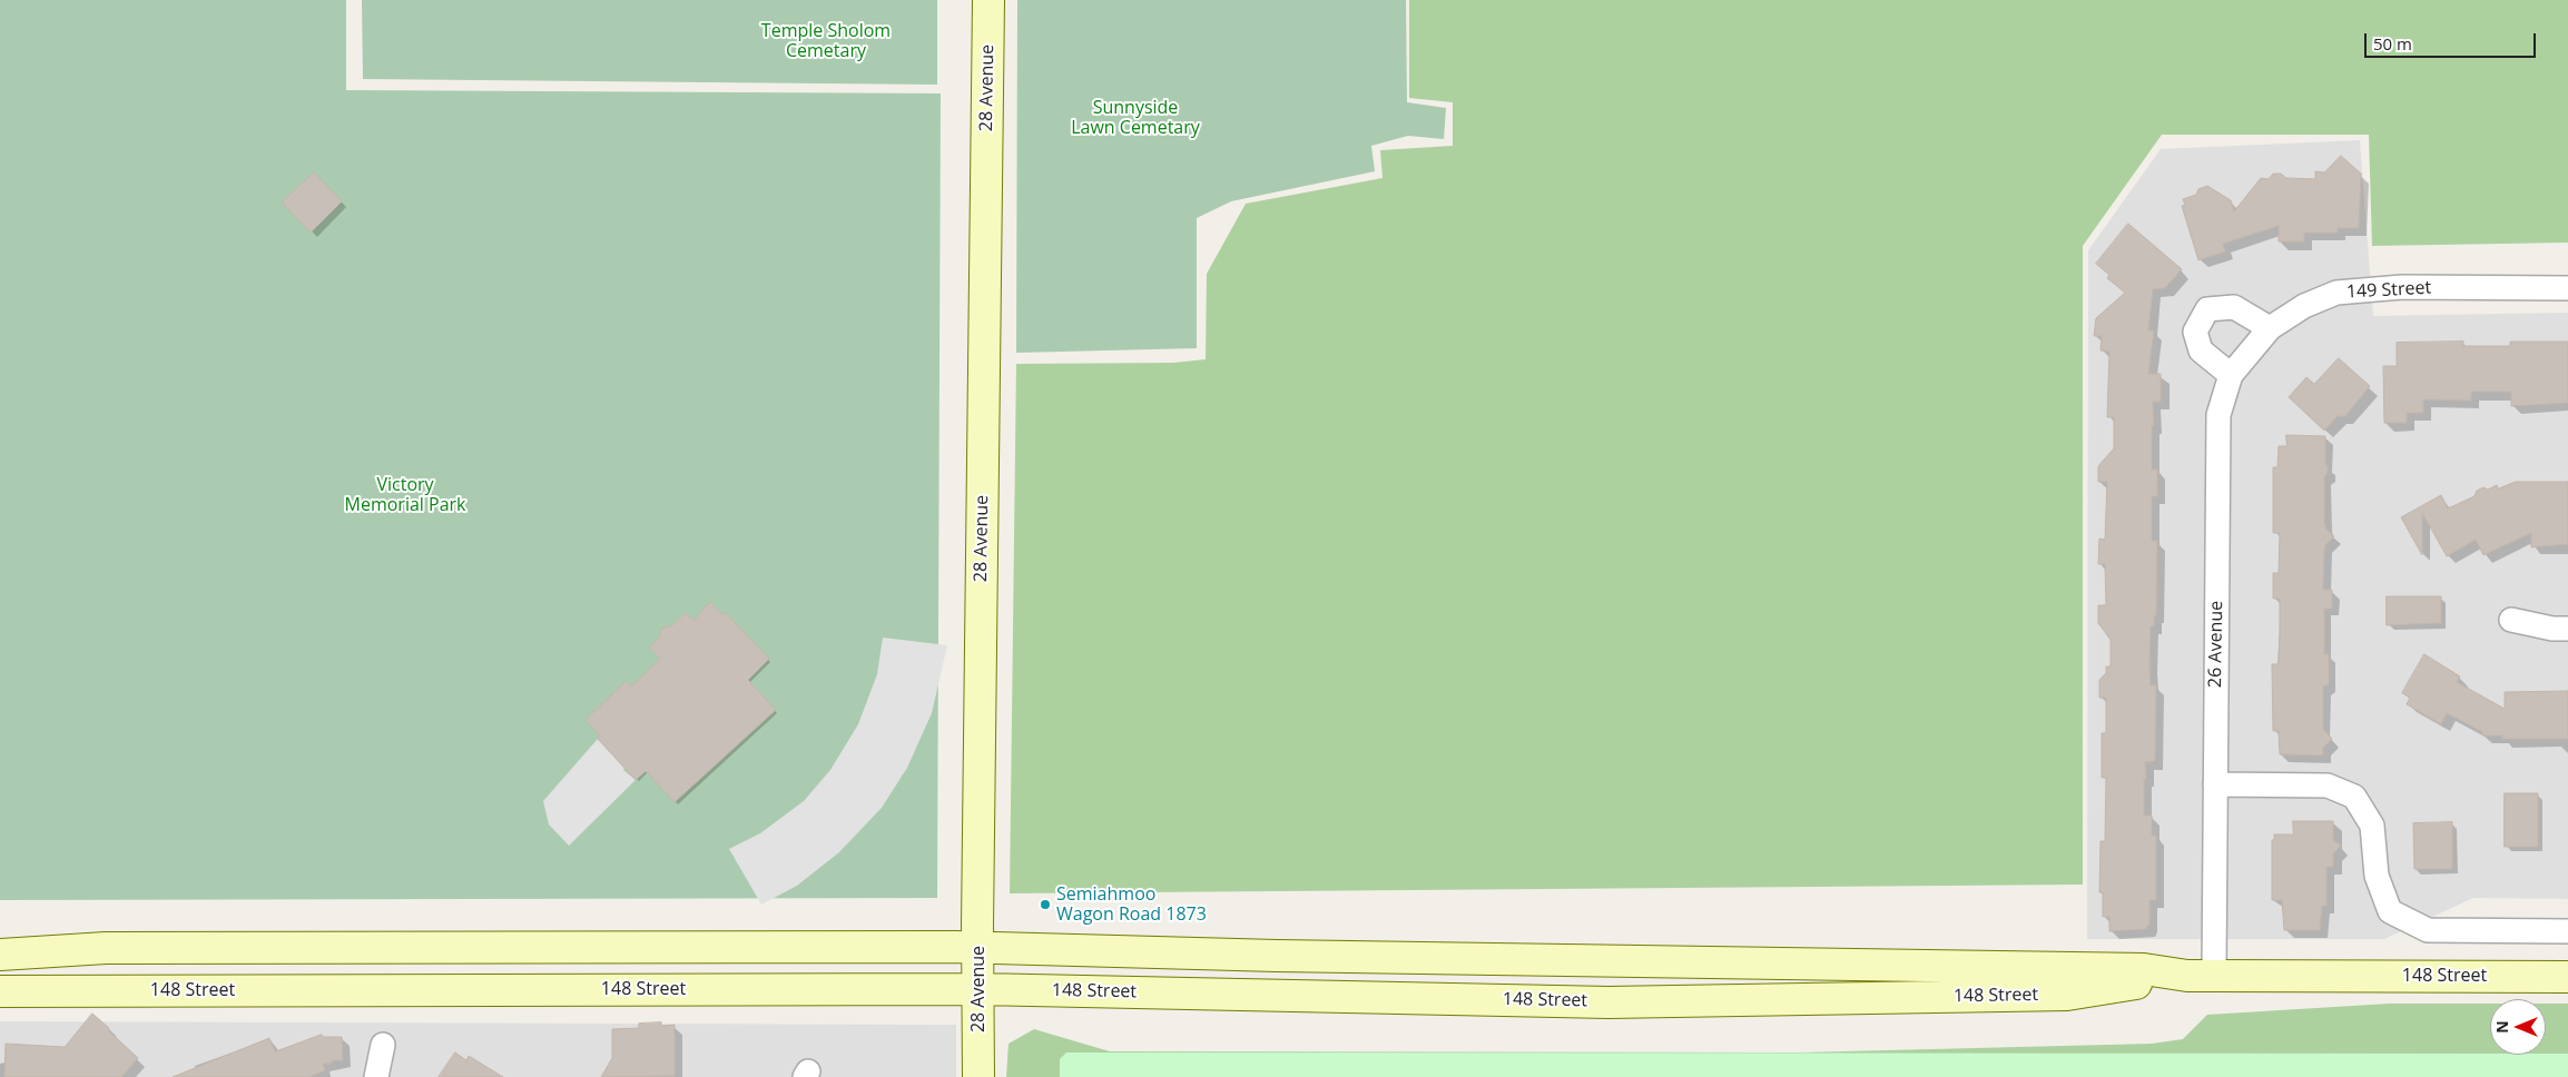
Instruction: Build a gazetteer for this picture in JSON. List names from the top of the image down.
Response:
{
  "streets": {
    "main road": ["28 Avenue", "148 Street"],
    "street": ["149 Street", "26 Avenue"]
  },
  "crossings": [
    ["28 Avenue", "148 Street"],
    ["149 Street", "26 Avenue"],
    ["26 Avenue", "148 Street"]
  ],
  "parks": ["Temple Sholom Cemetary", "Sunnyside Lawn Cemetary", "Victory Memorial Park"],
  "places": ["Semiahmoo Wagon Road 1873"],
  "scale_bar": "50 m",
  "north": "left"
}
